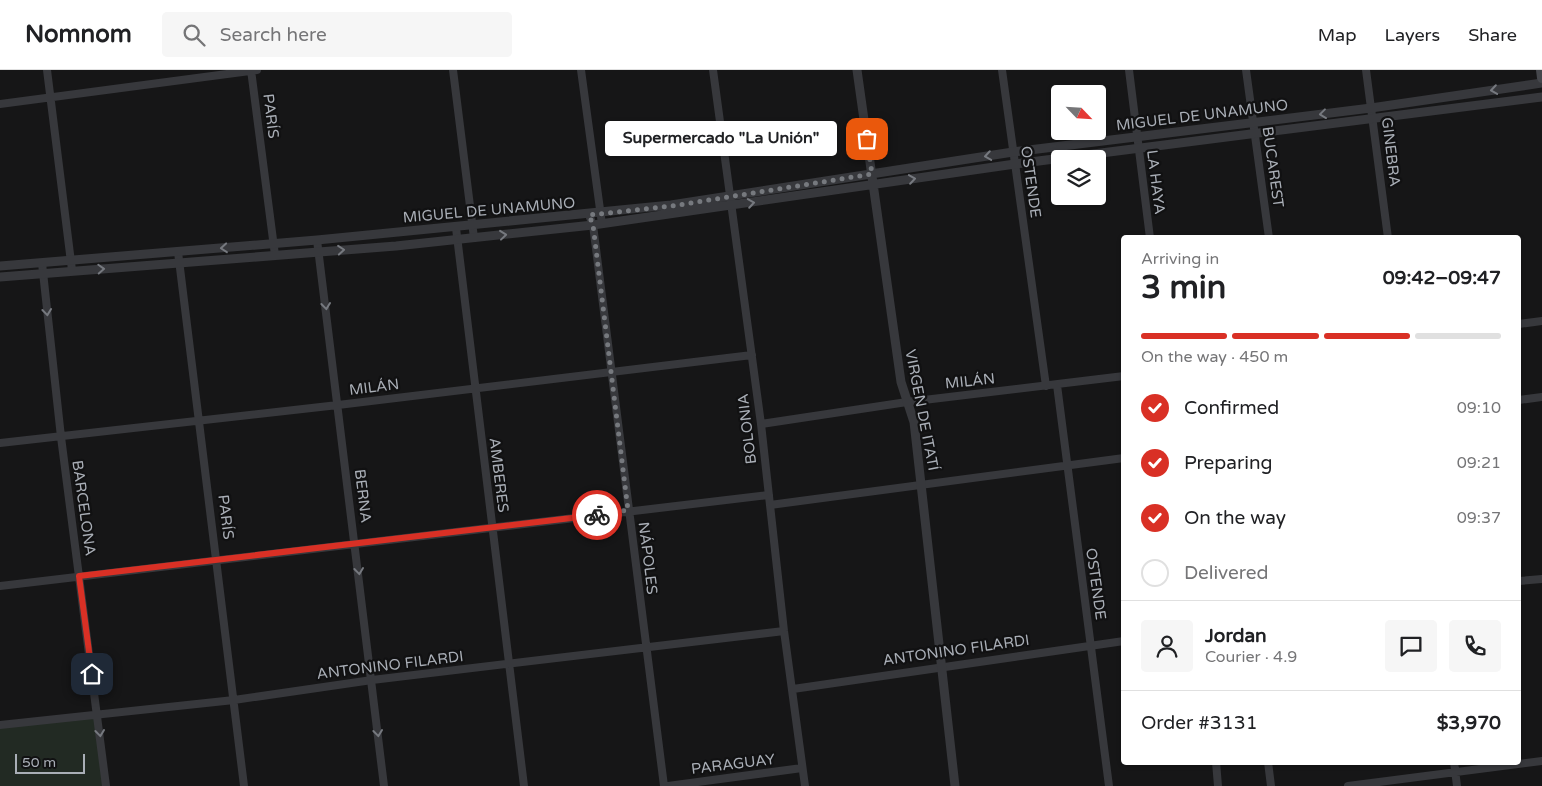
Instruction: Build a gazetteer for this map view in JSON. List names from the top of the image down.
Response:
{
  "streets": {
    "street": [
      "MIGUEL DE UNAMUNO",
      "PARÍS",
      "GINEBRA",
      "BUCAREST",
      "OSTENDE",
      "LA HAYA",
      "MILÁN",
      "VIRGEN DE ITATÍ",
      "BOLONIA",
      "AMBERES",
      "BERNA",
      "BARCELONA",
      "NÁPOLES",
      "ANTONINO FILARDI",
      "PARAGUAY"
    ]
  },
  "crossings": [
    ["MIGUEL DE UNAMUNO", "PARÍS"],
    ["MIGUEL DE UNAMUNO", "GINEBRA"],
    ["MIGUEL DE UNAMUNO", "BUCAREST"],
    ["MIGUEL DE UNAMUNO", "OSTENDE"],
    ["MIGUEL DE UNAMUNO", "LA HAYA"],
    ["MIGUEL DE UNAMUNO", "VIRGEN DE ITATÍ"],
    ["MIGUEL DE UNAMUNO", "BOLONIA"],
    ["MIGUEL DE UNAMUNO", "AMBERES"],
    ["MIGUEL DE UNAMUNO", "BERNA"],
    ["MIGUEL DE UNAMUNO", "BARCELONA"],
    ["MIGUEL DE UNAMUNO", "NÁPOLES"],
    ["PARÍS", "MILÁN"],
    ["PARÍS", "ANTONINO FILARDI"],
    ["OSTENDE", "MILÁN"],
    ["OSTENDE", "ANTONINO FILARDI"],
    ["MILÁN", "VIRGEN DE ITATÍ"],
    ["MILÁN", "BOLONIA"],
    ["MILÁN", "AMBERES"],
    ["MILÁN", "BERNA"],
    ["MILÁN", "BARCELONA"],
    ["MILÁN", "NÁPOLES"],
    ["VIRGEN DE ITATÍ", "ANTONINO FILARDI"],
    ["BOLONIA", "ANTONINO FILARDI"],
    ["BOLONIA", "PARAGUAY"],
    ["AMBERES", "ANTONINO FILARDI"],
    ["BERNA", "ANTONINO FILARDI"],
    ["BARCELONA", "ANTONINO FILARDI"],
    ["NÁPOLES", "ANTONINO FILARDI"]
  ],
  "one_way": ["BERNA", "BARCELONA"],
  "places": ["Supermercado \"La Unión\""],
  "scale_bar": "50 m",
  "north": "bottom right",
  "page": {
    "header": "Nomnom",
    "search": "Search here",
    "nav": ["Map", "Layers", "Share"],
    "bubble": "Supermercado \"La Unión\"",
    "heading": ["3 min", "Arriving in", "09:42–09:47"],
    "panel": [
      "Jordan",
      "Courier · 4.9",
      "Order #3131",
      "$3,970"
    ],
    "bar": "On the way · 450 m",
    "list": [
      ["Confirmed", "09:10"],
      ["Preparing", "09:21"],
      ["On the way", "09:37"],
      "Delivered"
    ],
    "scale": "50 m"
  }
}
